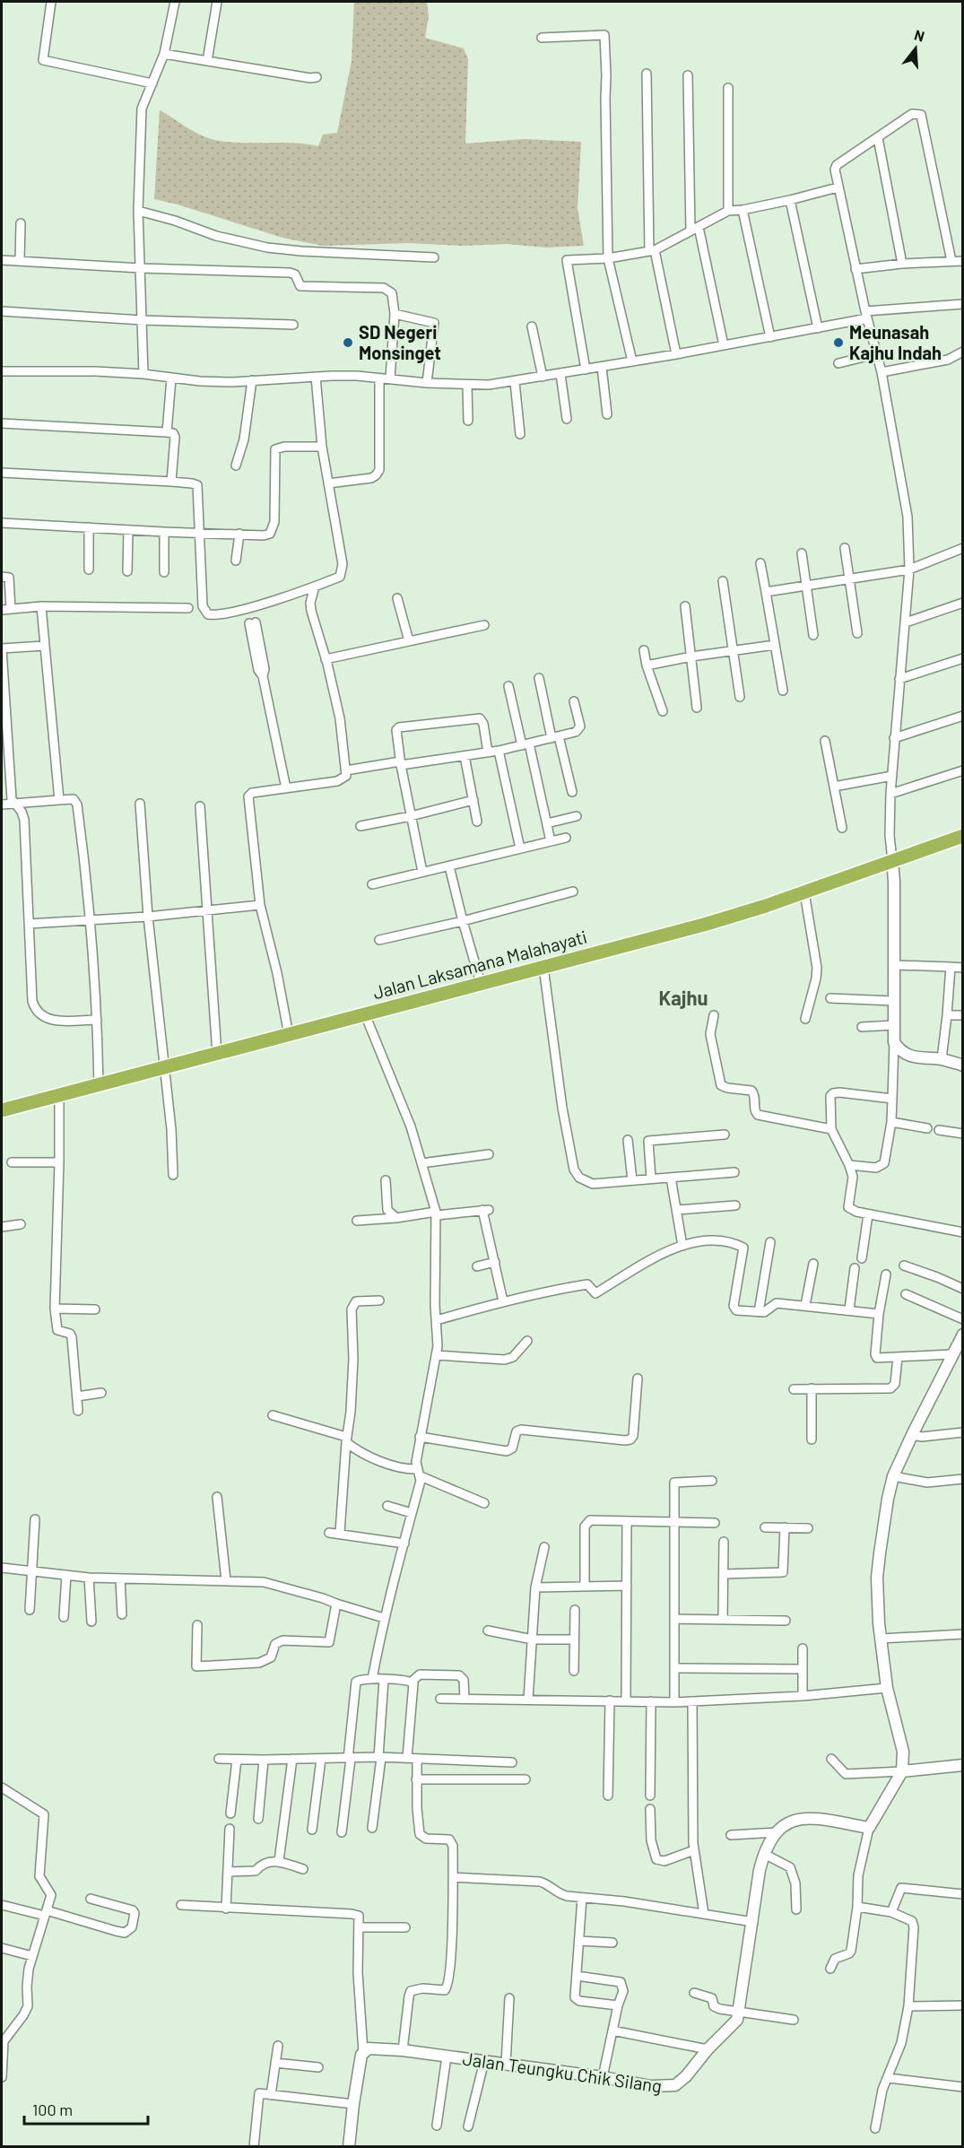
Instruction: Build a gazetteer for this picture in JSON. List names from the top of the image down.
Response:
{
  "streets": {
    "highway": ["Jalan Laksamana Malahayati"],
    "street": ["Jalan Teungku Chik Silang"]
  },
  "districts": ["Kajhu"],
  "places": ["SD Negeri Monsinget", "Meunasah Kajhu Indah"],
  "scale_bar": "100 m",
  "north": "top"
}
